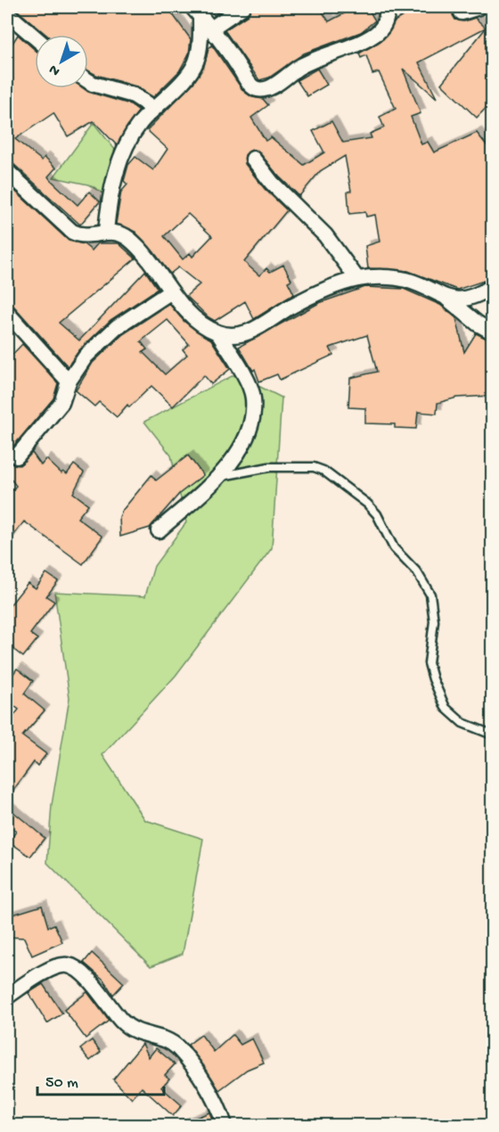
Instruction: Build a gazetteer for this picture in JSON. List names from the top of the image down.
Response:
{
  "scale_bar": "50 m",
  "north": "bottom left"
}
